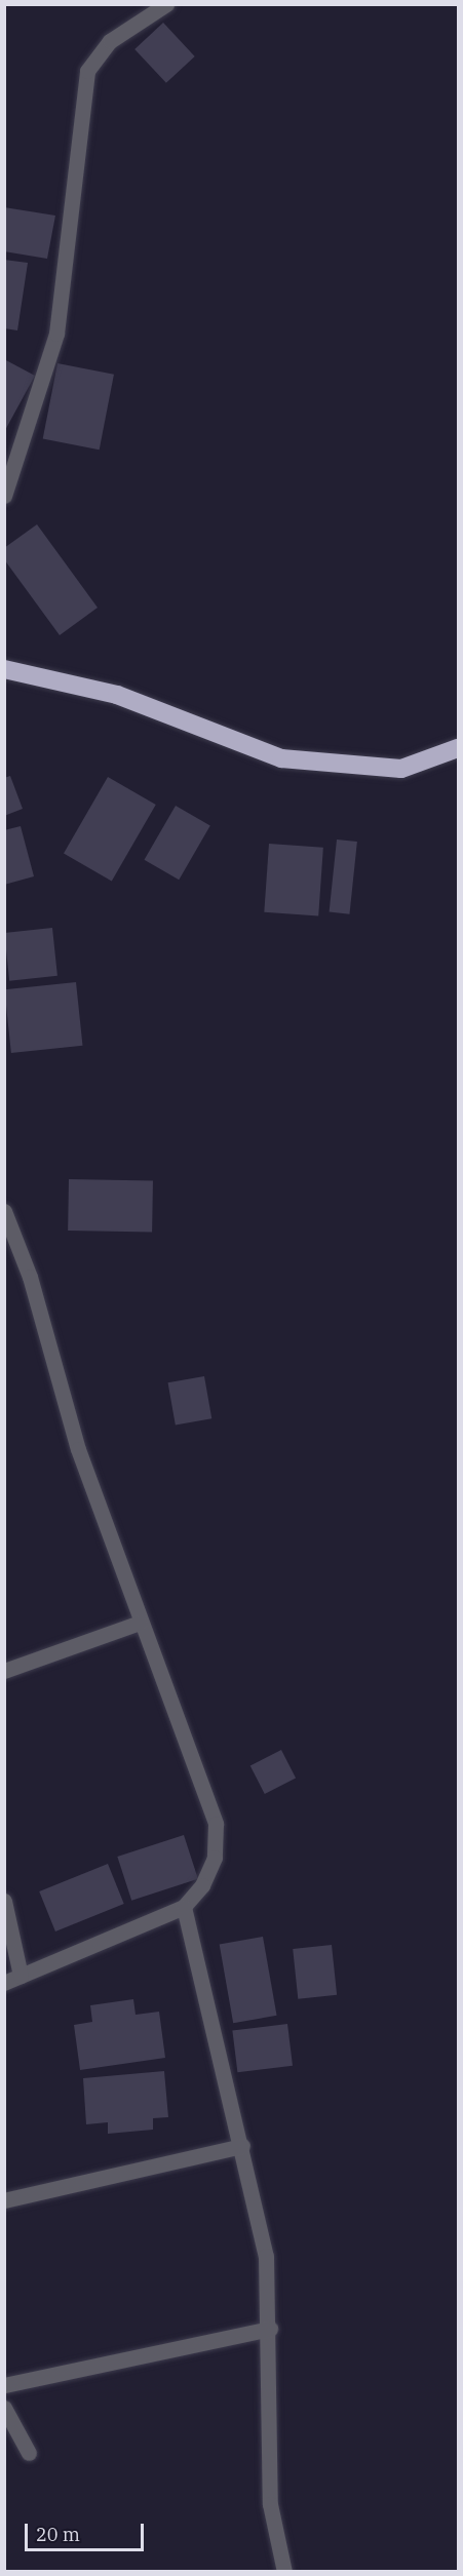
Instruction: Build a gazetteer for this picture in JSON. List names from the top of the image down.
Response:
{
  "scale_bar": "20 m"
}
